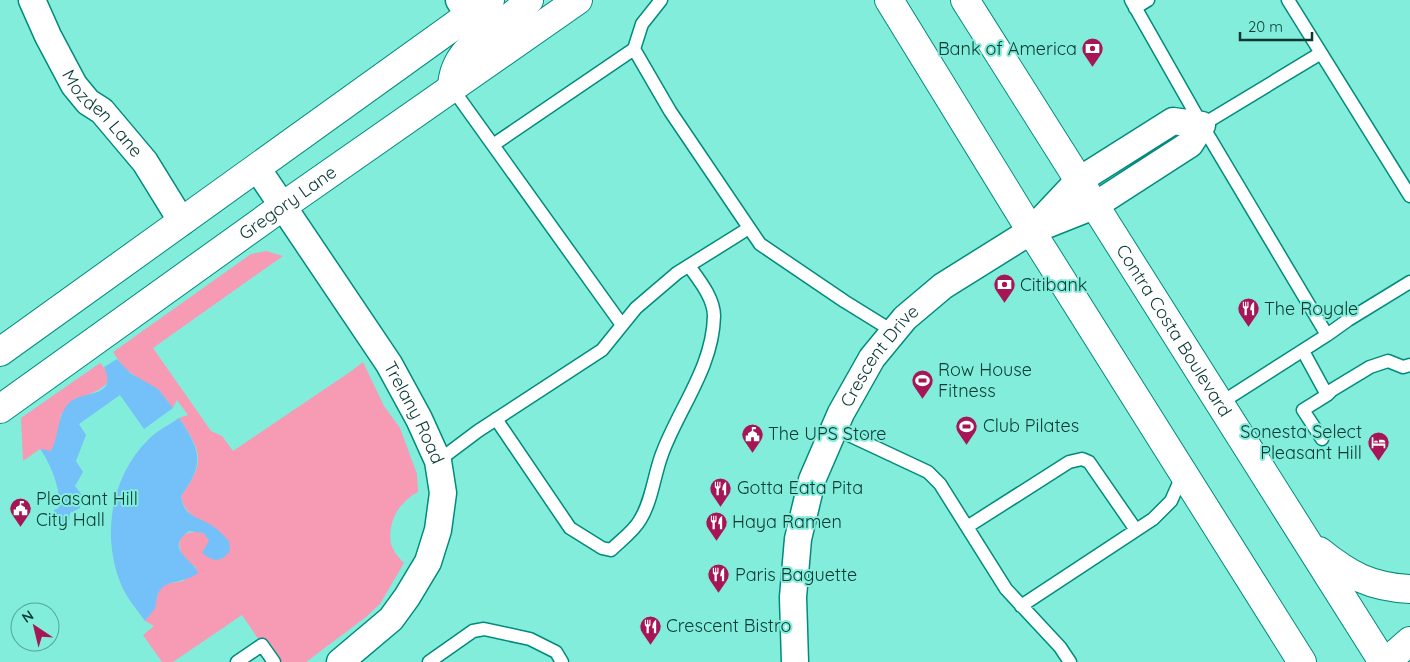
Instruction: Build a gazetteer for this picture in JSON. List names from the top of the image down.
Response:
{
  "streets": {
    "main road": ["Gregory Lane", "Contra Costa Boulevard"],
    "street": ["Mozden Lane", "Crescent Drive", "Trelany Road"]
  },
  "crossings": [
    ["Gregory Lane", "Trelany Road"],
    ["Contra Costa Boulevard", "Crescent Drive"]
  ],
  "places": {
    "bank": ["Bank of America", "Citibank"],
    "restaurant": [
      "The Royale",
      "Gotta Eata Pita",
      "Haya Ramen",
      "Paris Baguette",
      "Crescent Bistro"
    ],
    "sports": ["Row House Fitness", "Club Pilates"],
    "public building": ["The UPS Store", "Pleasant Hill City Hall"],
    "hotel": ["Sonesta Select Pleasant Hill"]
  },
  "scale_bar": "20 m",
  "north": "top left"
}
